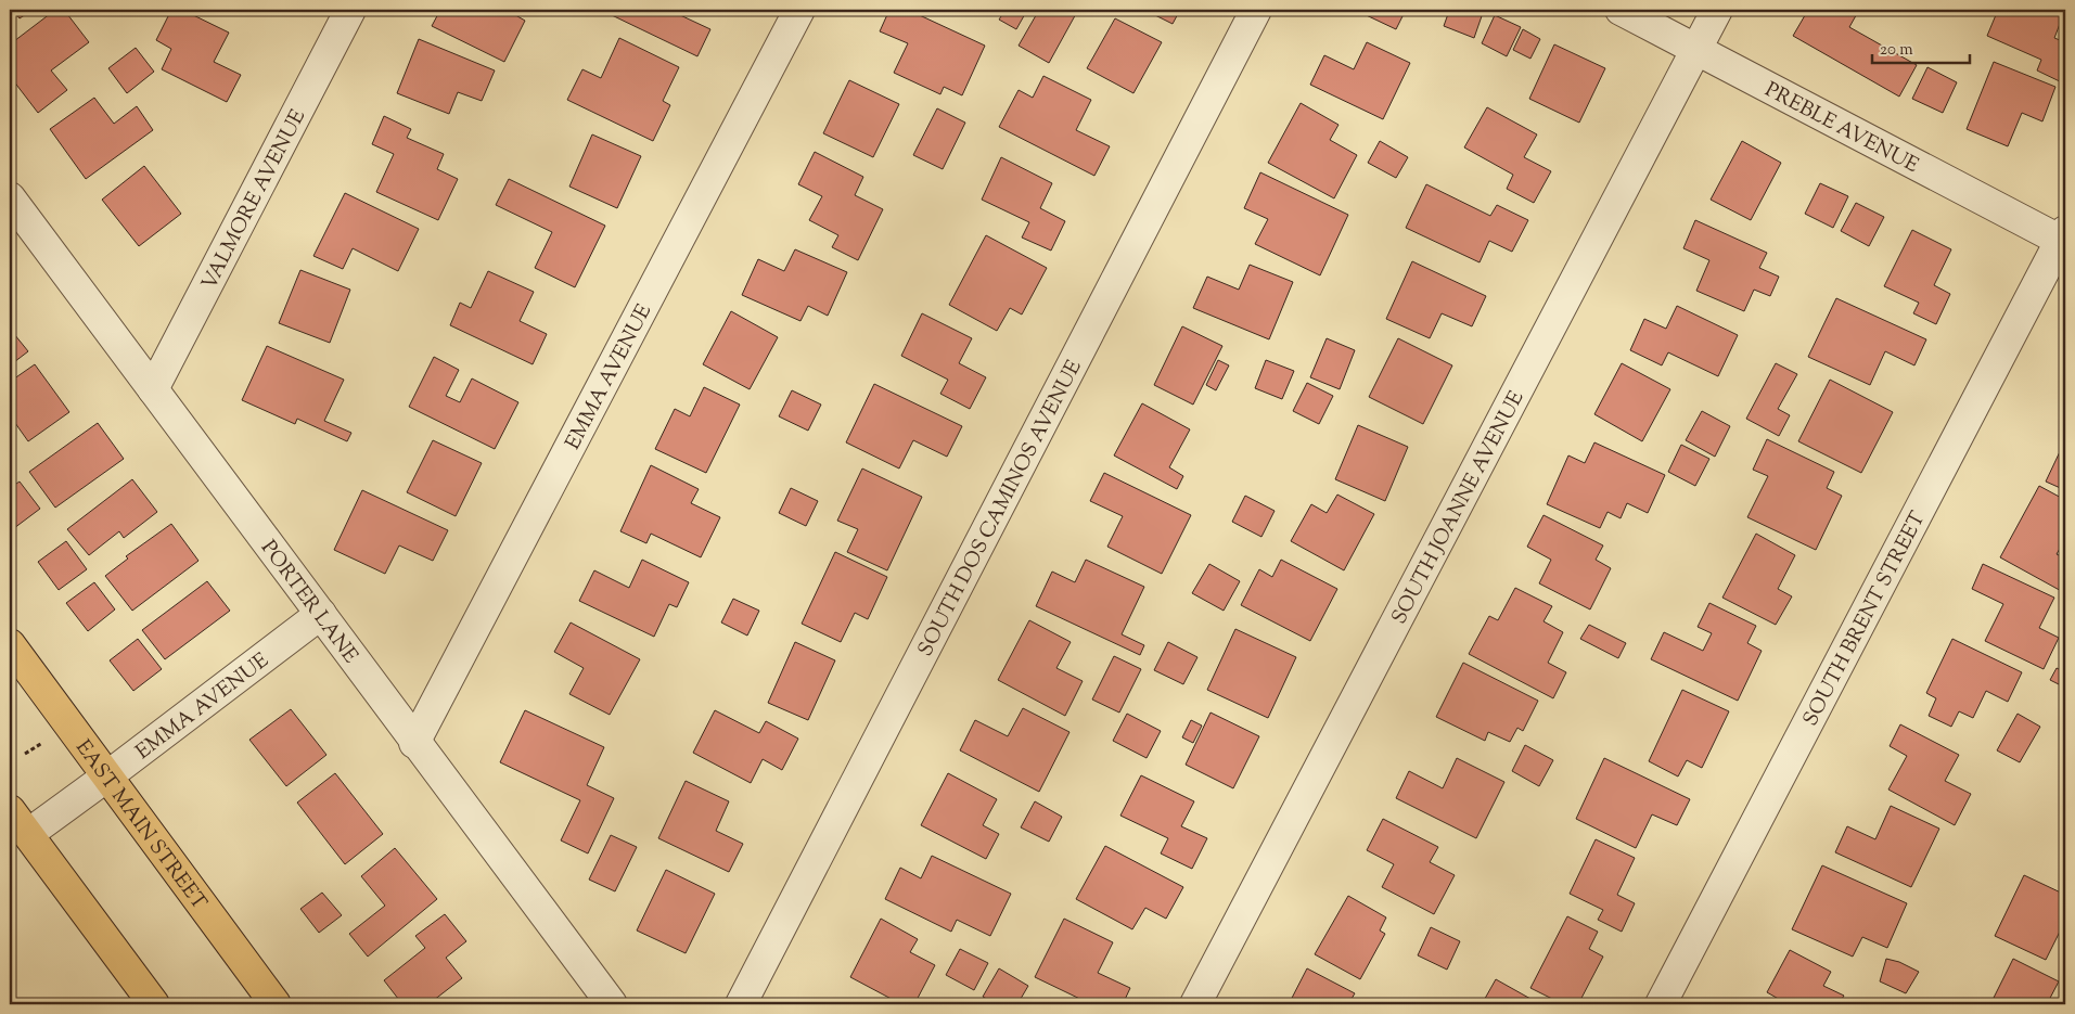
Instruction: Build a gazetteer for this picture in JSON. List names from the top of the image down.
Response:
{
  "streets": {
    "main road": ["EAST MAIN STREET"],
    "street": [
      "PREBLE AVENUE",
      "VALMORE AVENUE",
      "EMMA AVENUE",
      "SOUTH DOS CAMINOS AVENUE",
      "SOUTH JOANNE AVENUE",
      "PORTER LANE",
      "SOUTH BRENT STREET"
    ]
  },
  "crossings": [
    ["PREBLE AVENUE", "SOUTH JOANNE AVENUE"],
    ["PREBLE AVENUE", "SOUTH BRENT STREET"],
    ["VALMORE AVENUE", "PORTER LANE"],
    ["EMMA AVENUE", "PORTER LANE"],
    ["EMMA AVENUE", "EAST MAIN STREET"]
  ],
  "scale_bar": "20 m"
}
